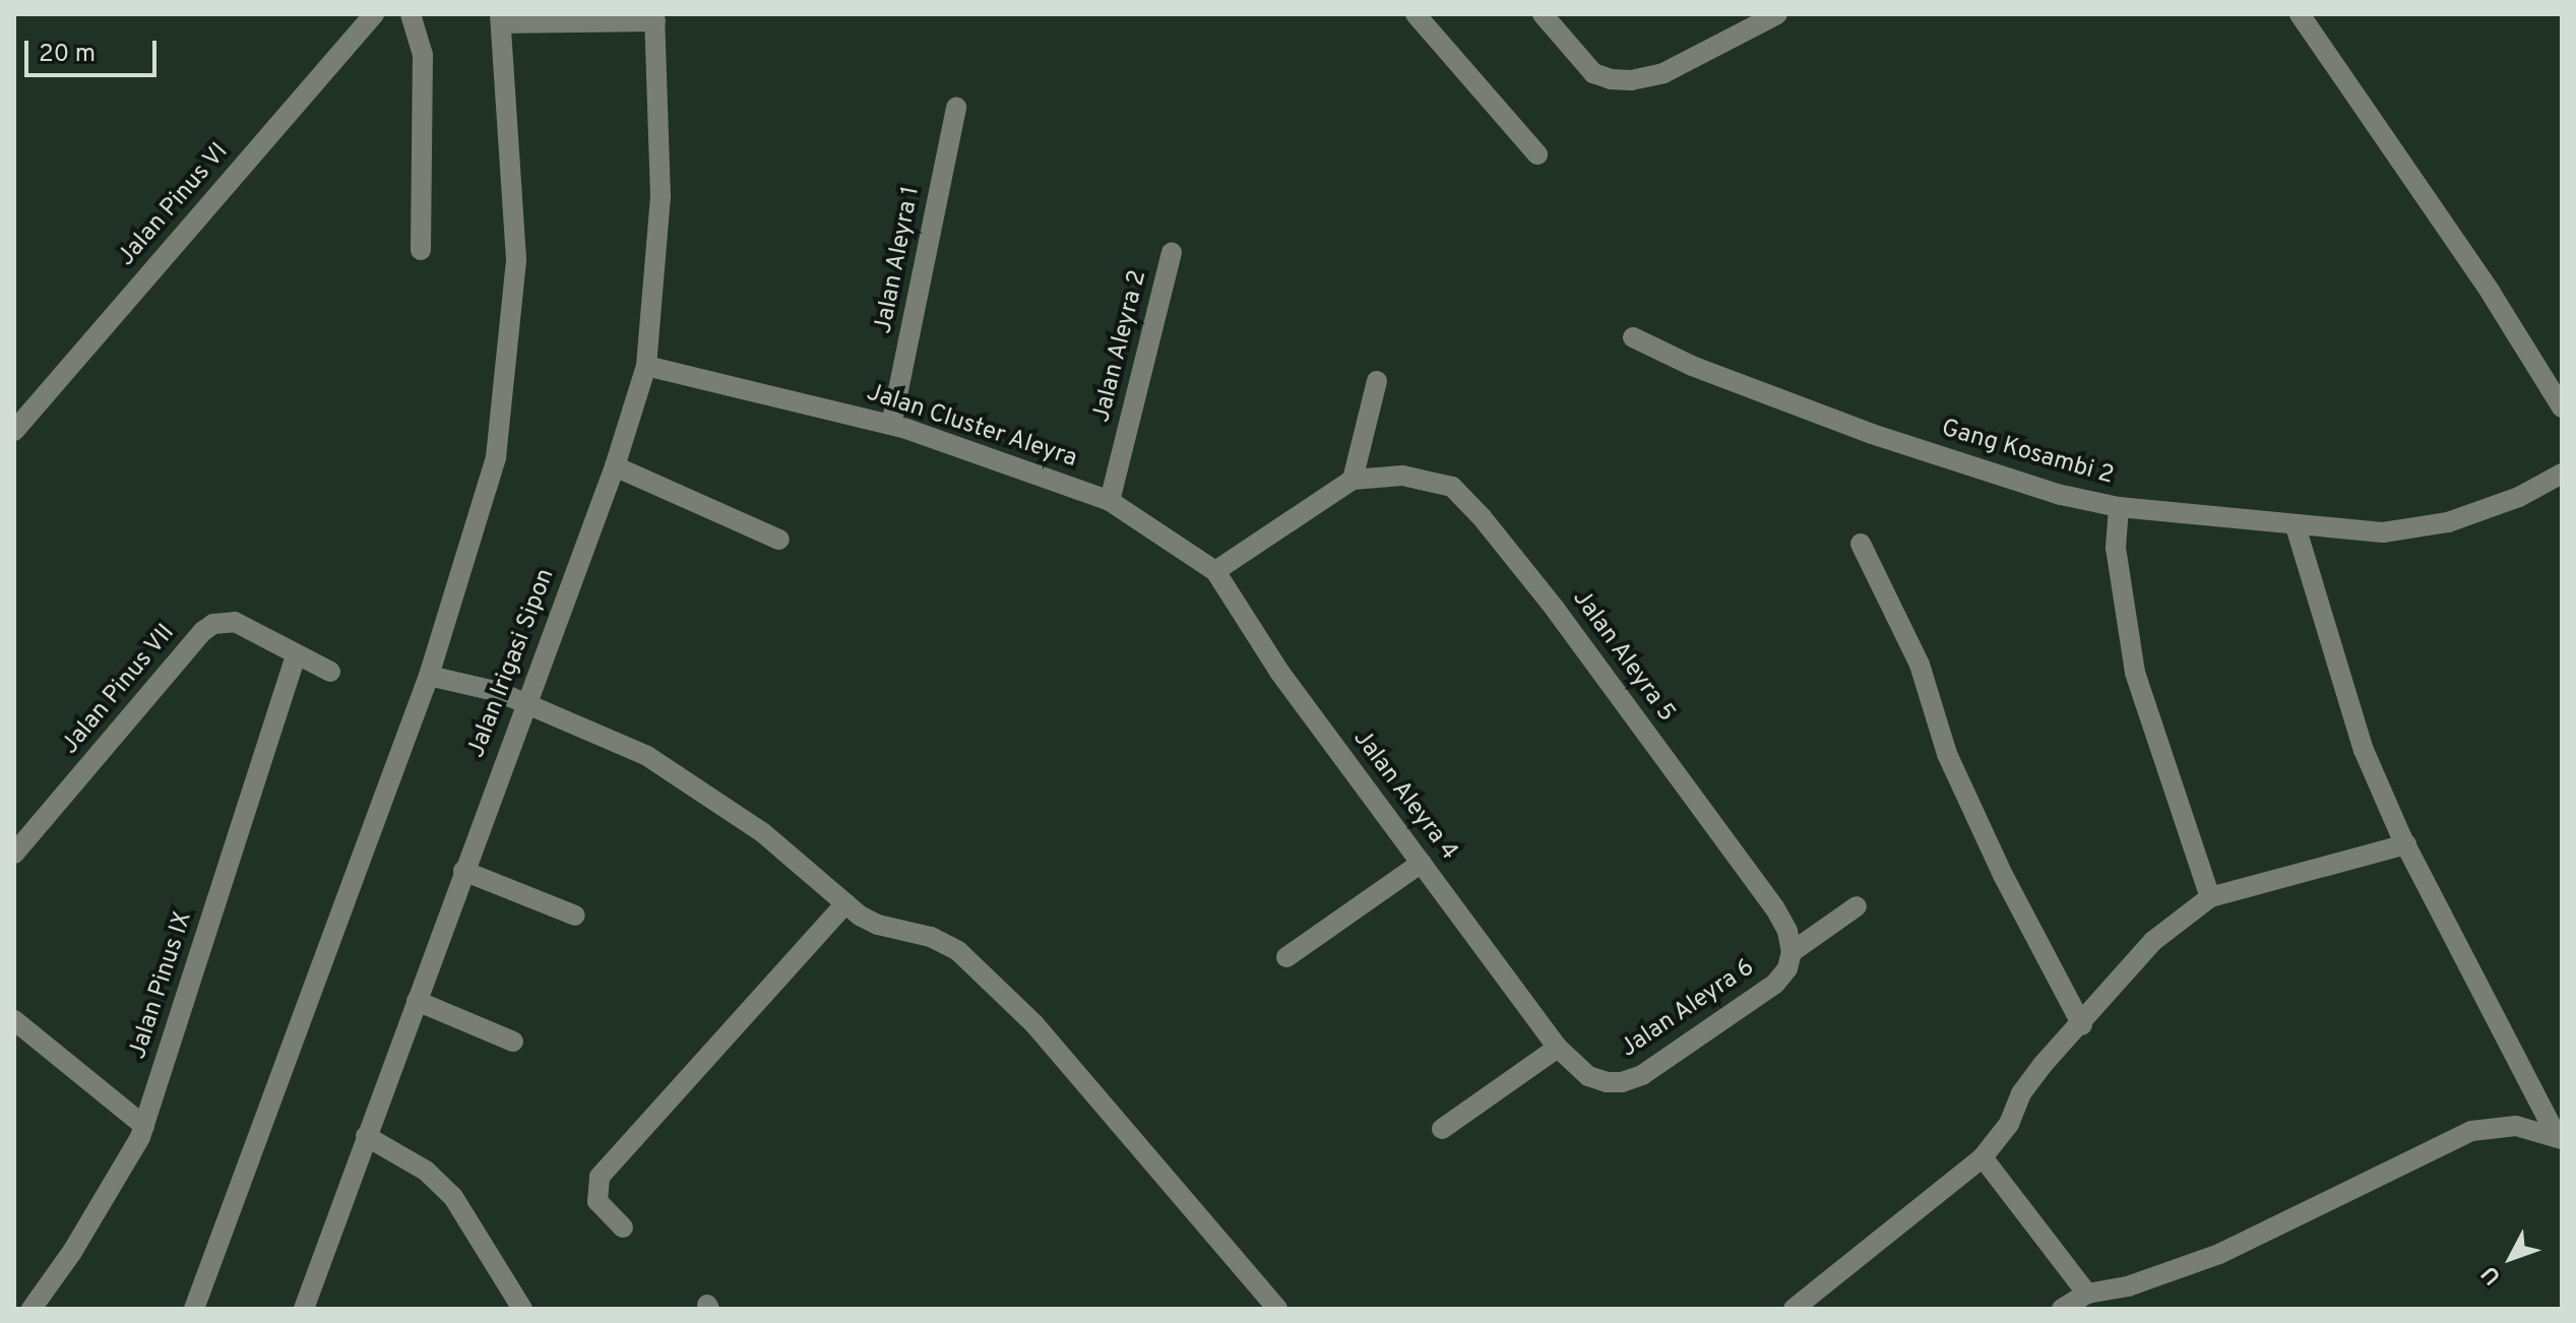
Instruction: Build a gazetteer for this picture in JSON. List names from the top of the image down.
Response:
{
  "streets": {
    "street": [
      "Jalan Pinus VI",
      "Jalan Aleyra 1",
      "Jalan Aleyra 2",
      "Jalan Cluster Aleyra",
      "Gang Kosambi 2",
      "Jalan Aleyra 5",
      "Jalan Irigasi Sipon",
      "Jalan Pinus VII",
      "Jalan Aleyra 4",
      "Jalan Pinus IX",
      "Jalan Aleyra 6"
    ]
  },
  "crossings": [
    ["Jalan Aleyra 1", "Jalan Cluster Aleyra"],
    ["Jalan Aleyra 2", "Jalan Cluster Aleyra"],
    ["Jalan Cluster Aleyra", "Jalan Irigasi Sipon"],
    ["Jalan Cluster Aleyra", "Jalan Aleyra 4"],
    ["Jalan Aleyra 5", "Jalan Aleyra 6"],
    ["Jalan Pinus VII", "Jalan Pinus IX"],
    ["Jalan Aleyra 4", "Jalan Aleyra 6"]
  ],
  "scale_bar": "20 m",
  "north": "bottom left"
}
